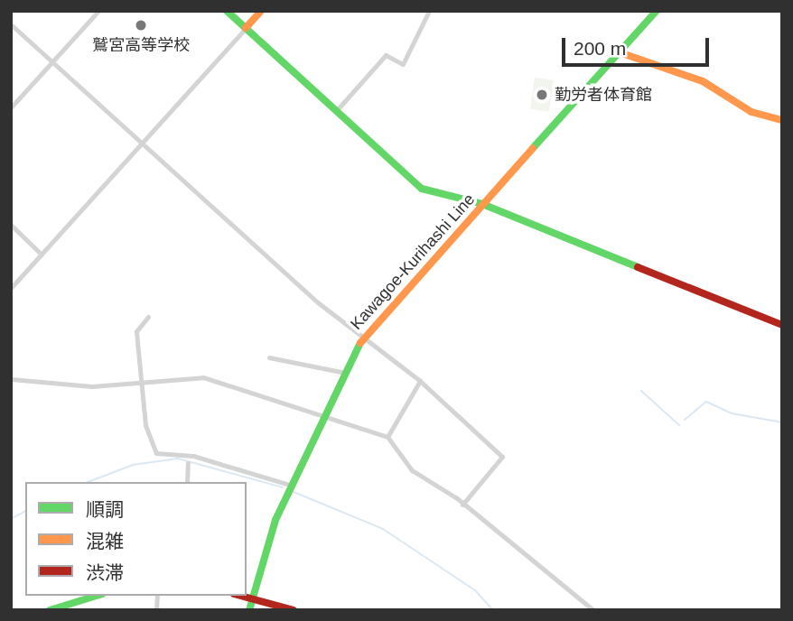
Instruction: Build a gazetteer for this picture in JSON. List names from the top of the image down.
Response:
{
  "streets": {
    "main road": ["Kawagoe-Kurihashi Line"]
  },
  "places": ["鷲宮高等学校", "勤労者体育館"],
  "legend": ["順調", "混雑", "渋滞"],
  "scale_bar": "200 m"
}
